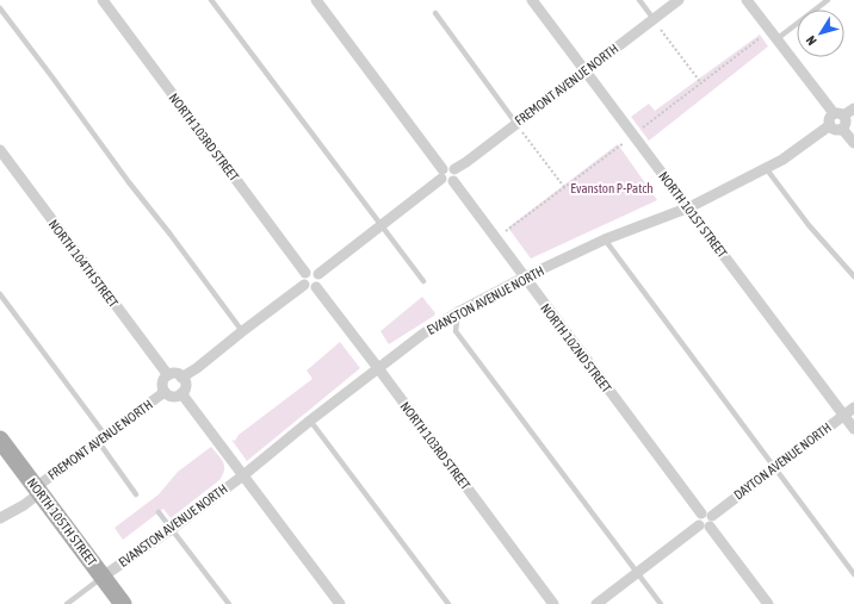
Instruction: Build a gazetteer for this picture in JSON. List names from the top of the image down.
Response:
{
  "streets": {
    "main road": ["NORTH 105TH STREET"],
    "street": [
      "FREMONT AVENUE NORTH",
      "NORTH 103RD STREET",
      "NORTH 101ST STREET",
      "NORTH 104TH STREET",
      "EVANSTON AVENUE NORTH",
      "NORTH 102ND STREET",
      "DAYTON AVENUE NORTH"
    ]
  },
  "crossings": [
    ["FREMONT AVENUE NORTH", "NORTH 101ST STREET"],
    ["FREMONT AVENUE NORTH", "NORTH 104TH STREET"],
    ["FREMONT AVENUE NORTH", "NORTH 102ND STREET"],
    ["FREMONT AVENUE NORTH", "NORTH 105TH STREET"],
    ["NORTH 103RD STREET", "EVANSTON AVENUE NORTH"],
    ["NORTH 101ST STREET", "EVANSTON AVENUE NORTH"],
    ["NORTH 101ST STREET", "DAYTON AVENUE NORTH"],
    ["EVANSTON AVENUE NORTH", "NORTH 102ND STREET"],
    ["EVANSTON AVENUE NORTH", "NORTH 105TH STREET"],
    ["NORTH 102ND STREET", "DAYTON AVENUE NORTH"]
  ],
  "parks": ["Evanston P-Patch"],
  "north": "bottom left"
}
